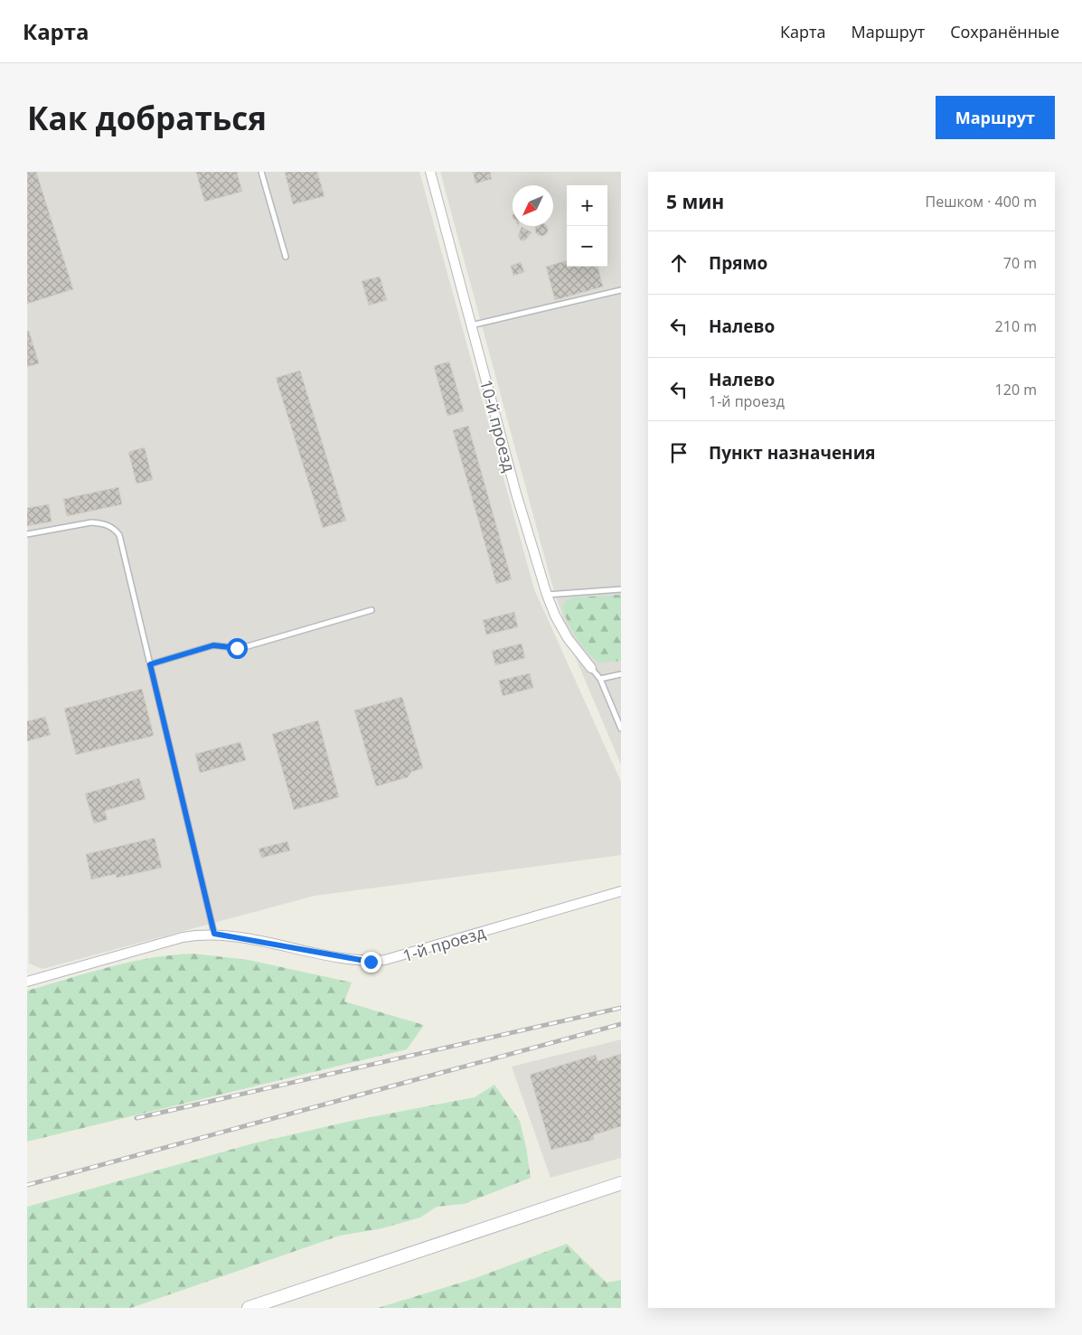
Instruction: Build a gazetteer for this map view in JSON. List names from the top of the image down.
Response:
{
  "streets": {
    "street": ["10-й проезд", "1-й проезд"]
  },
  "north": "bottom left",
  "page": {
    "header": "Карта",
    "nav": ["Карта", "Маршрут", "Сохранённые"],
    "buttons": "Маршрут",
    "title": "Как добраться",
    "heading": ["5 мин", "Пешком · 400 m"],
    "map_buttons": ["+", "−"],
    "list": [
      ["Прямо", "70 m"],
      ["Налево", "210 m"],
      ["Налево", "1-й проезд", "120 m"],
      "Пункт назначения"
    ]
  }
}
